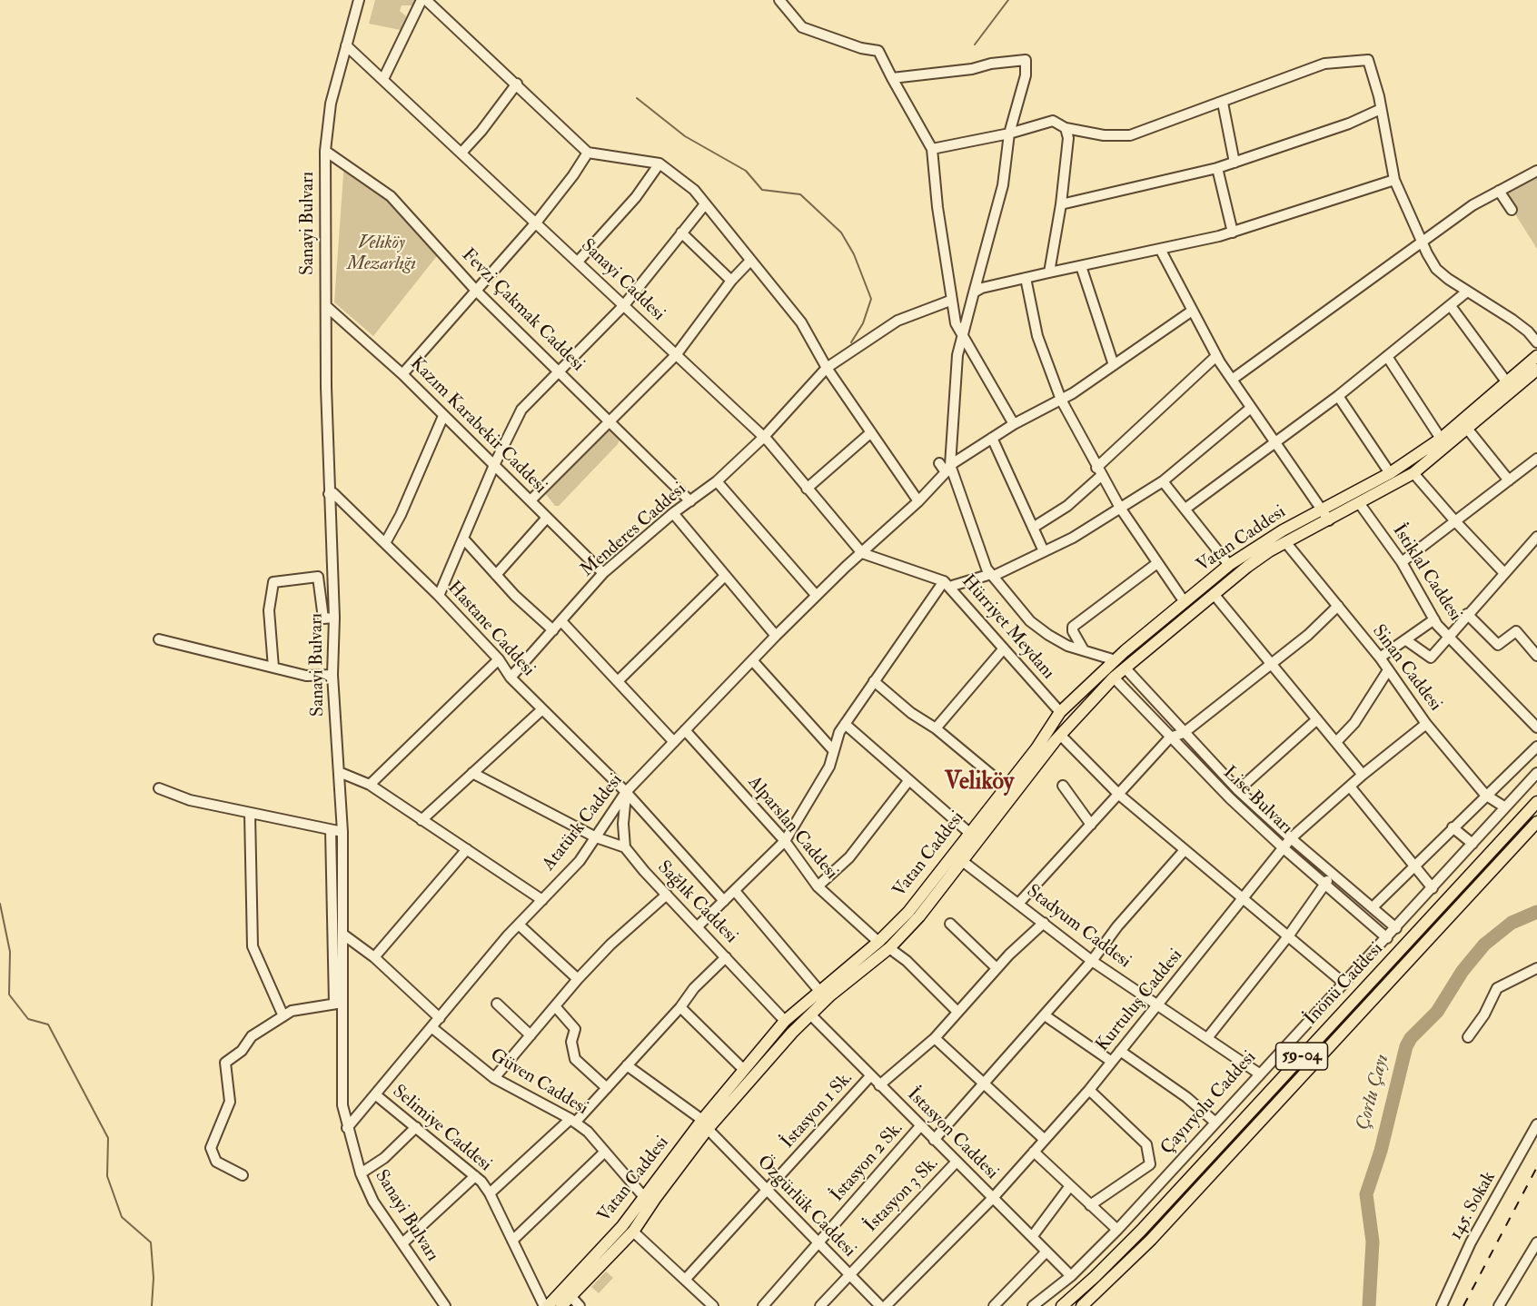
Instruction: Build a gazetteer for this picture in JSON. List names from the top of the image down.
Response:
{
  "streets": {
    "main road": ["Vatan Caddesi", "İnönü Caddesi", "59-04"],
    "street": [
      "Sanayi Bulvarı",
      "Sanayi Caddesi",
      "Fevzi Çakmak Caddesi",
      "Kazım Karabekir Caddesi",
      "Menderes Caddesi",
      "İstiklal Caddesi",
      "Hürriyet Meydanı",
      "Hastane Caddesi",
      "Sinan Caddesi",
      "Lise Bulvarı",
      "Atatürk Caddesi",
      "Alparslan Caddesi",
      "Sağlık Caddesi",
      "Stadyum Caddesi",
      "Kurtuluş Caddesi",
      "Güven Caddesi",
      "Çayıryolu Caddesi",
      "İstasyon 1 Sk.",
      "Selimiye Caddesi",
      "İstasyon Caddesi",
      "İstasyon 2 Sk.",
      "İstasyon 3 Sk.",
      "145. Sokak",
      "Özgürlük Caddesi"
    ]
  },
  "crossings": [
    ["Sanayi Bulvarı", "Sanayi Caddesi"],
    ["Sanayi Bulvarı", "Fevzi Çakmak Caddesi"],
    ["Sanayi Bulvarı", "Kazım Karabekir Caddesi"],
    ["Sanayi Bulvarı", "Hastane Caddesi"],
    ["Sanayi Bulvarı", "Atatürk Caddesi"],
    ["Sanayi Caddesi", "Menderes Caddesi"],
    ["Sanayi Caddesi", "Hürriyet Meydanı"],
    ["Sanayi Caddesi", "Atatürk Caddesi"],
    ["Fevzi Çakmak Caddesi", "Menderes Caddesi"],
    ["Kazım Karabekir Caddesi", "Menderes Caddesi"],
    ["Menderes Caddesi", "Hastane Caddesi"],
    ["Vatan Caddesi", "İstiklal Caddesi"],
    ["Vatan Caddesi", "Hürriyet Meydanı"],
    ["Vatan Caddesi", "Sinan Caddesi"],
    ["Vatan Caddesi", "Lise Bulvarı"],
    ["Vatan Caddesi", "Alparslan Caddesi"],
    ["Vatan Caddesi", "Sağlık Caddesi"],
    ["Vatan Caddesi", "Stadyum Caddesi"],
    ["Vatan Caddesi", "Güven Caddesi"],
    ["Vatan Caddesi", "Selimiye Caddesi"],
    ["Vatan Caddesi", "İstasyon Caddesi"],
    ["Vatan Caddesi", "Özgürlük Caddesi"],
    ["Hürriyet Meydanı", "Atatürk Caddesi"],
    ["Hastane Caddesi", "Atatürk Caddesi"],
    ["Sinan Caddesi", "Kurtuluş Caddesi"],
    ["Sinan Caddesi", "Çayıryolu Caddesi"],
    ["Lise Bulvarı", "Kurtuluş Caddesi"],
    ["Lise Bulvarı", "Çayıryolu Caddesi"],
    ["Atatürk Caddesi", "Alparslan Caddesi"],
    ["Atatürk Caddesi", "Güven Caddesi"],
    ["Atatürk Caddesi", "Selimiye Caddesi"],
    ["Stadyum Caddesi", "Kurtuluş Caddesi"],
    ["Stadyum Caddesi", "Çayıryolu Caddesi"],
    ["Kurtuluş Caddesi", "İstasyon Caddesi"],
    ["Çayıryolu Caddesi", "İstasyon Caddesi"],
    ["İstasyon 1 Sk.", "İstasyon Caddesi"],
    ["İstasyon 1 Sk.", "Özgürlük Caddesi"],
    ["İstasyon Caddesi", "İstasyon 2 Sk."],
    ["İstasyon Caddesi", "İstasyon 3 Sk."],
    ["İstasyon 2 Sk.", "Özgürlük Caddesi"],
    ["İstasyon 3 Sk.", "Özgürlük Caddesi"]
  ],
  "districts": ["Veliköy"],
  "water": ["Çorlu Çayı"],
  "parks": ["Veliköy Mezarlığı"]
}
